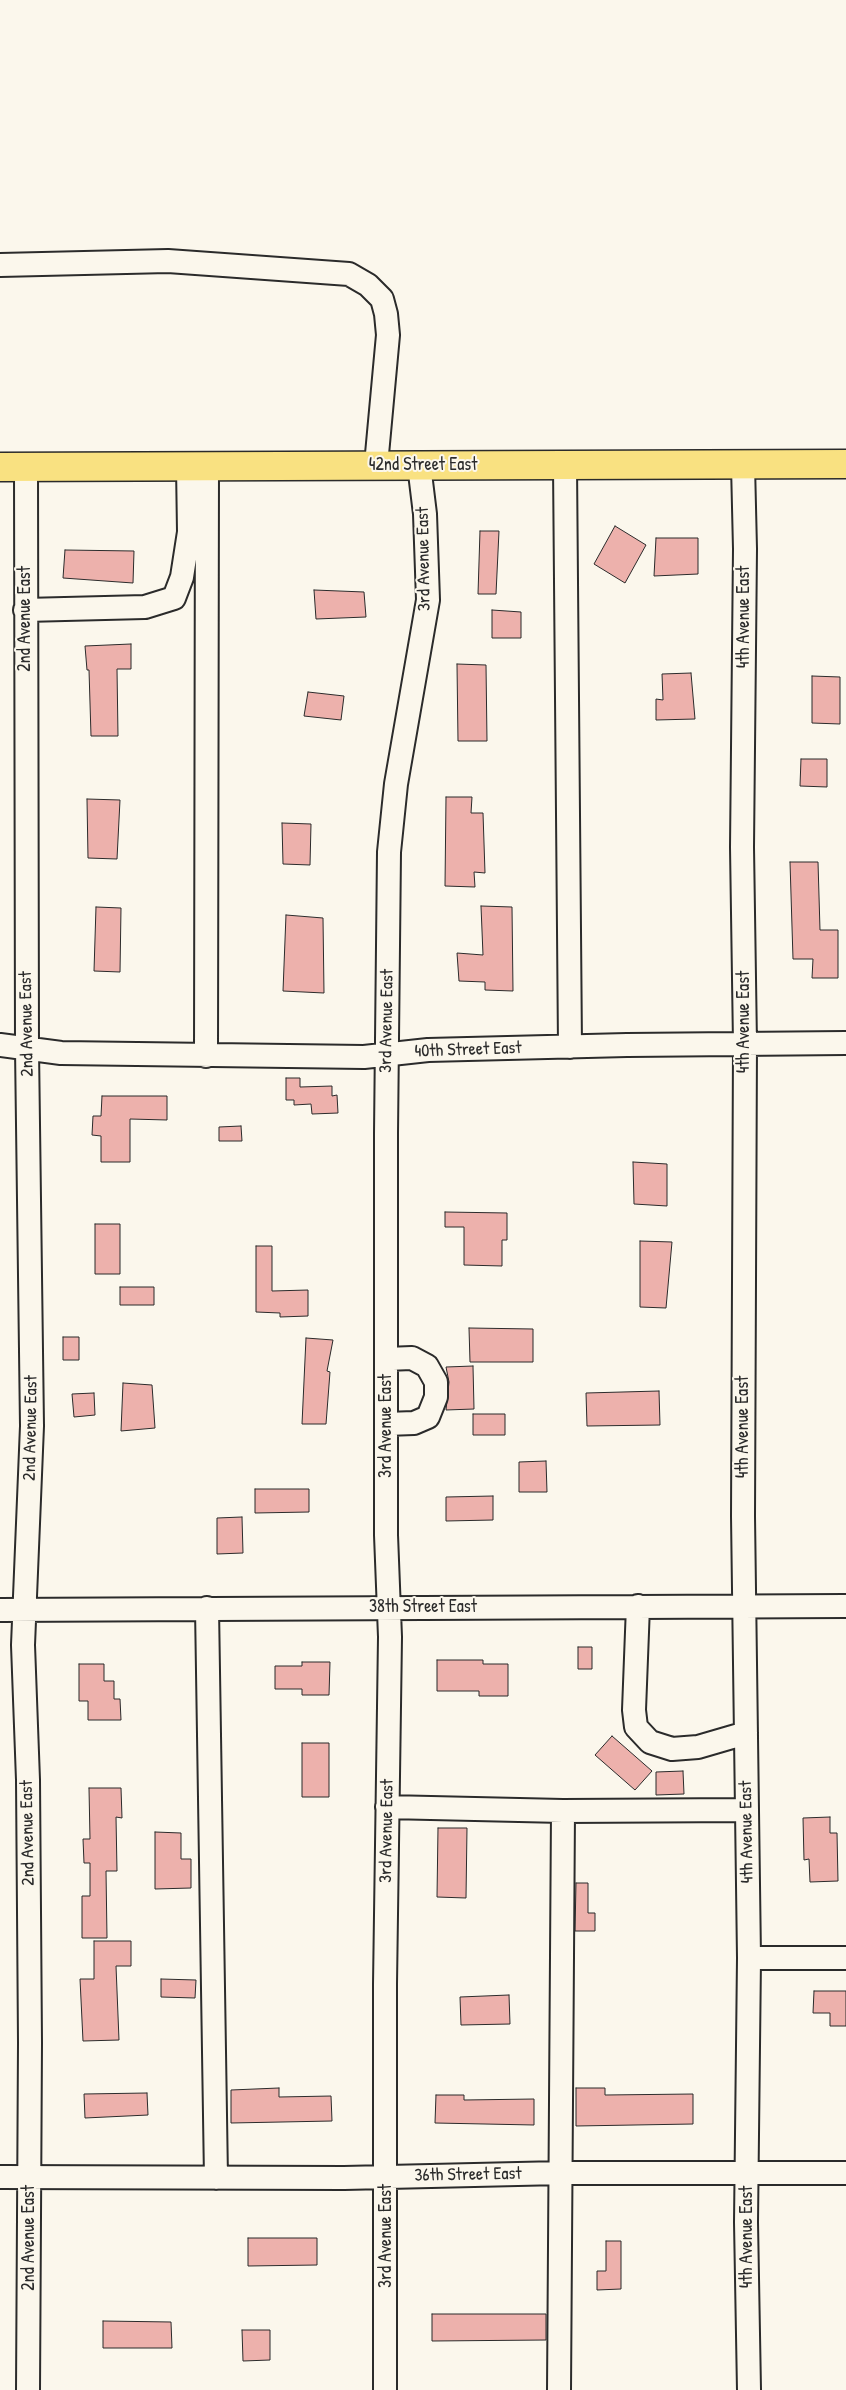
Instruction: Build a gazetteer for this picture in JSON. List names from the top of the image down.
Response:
{
  "streets": {
    "main road": ["42nd Street East"],
    "street": [
      "3rd Avenue East",
      "4th Avenue East",
      "2nd Avenue East",
      "40th Street East",
      "38th Street East",
      "36th Street East"
    ]
  },
  "crossings": [
    ["42nd Street East", "3rd Avenue East"],
    ["42nd Street East", "4th Avenue East"],
    ["42nd Street East", "2nd Avenue East"],
    ["3rd Avenue East", "40th Street East"],
    ["3rd Avenue East", "38th Street East"],
    ["3rd Avenue East", "36th Street East"],
    ["4th Avenue East", "40th Street East"],
    ["4th Avenue East", "38th Street East"],
    ["4th Avenue East", "36th Street East"],
    ["2nd Avenue East", "40th Street East"],
    ["2nd Avenue East", "38th Street East"],
    ["2nd Avenue East", "36th Street East"]
  ]
}
